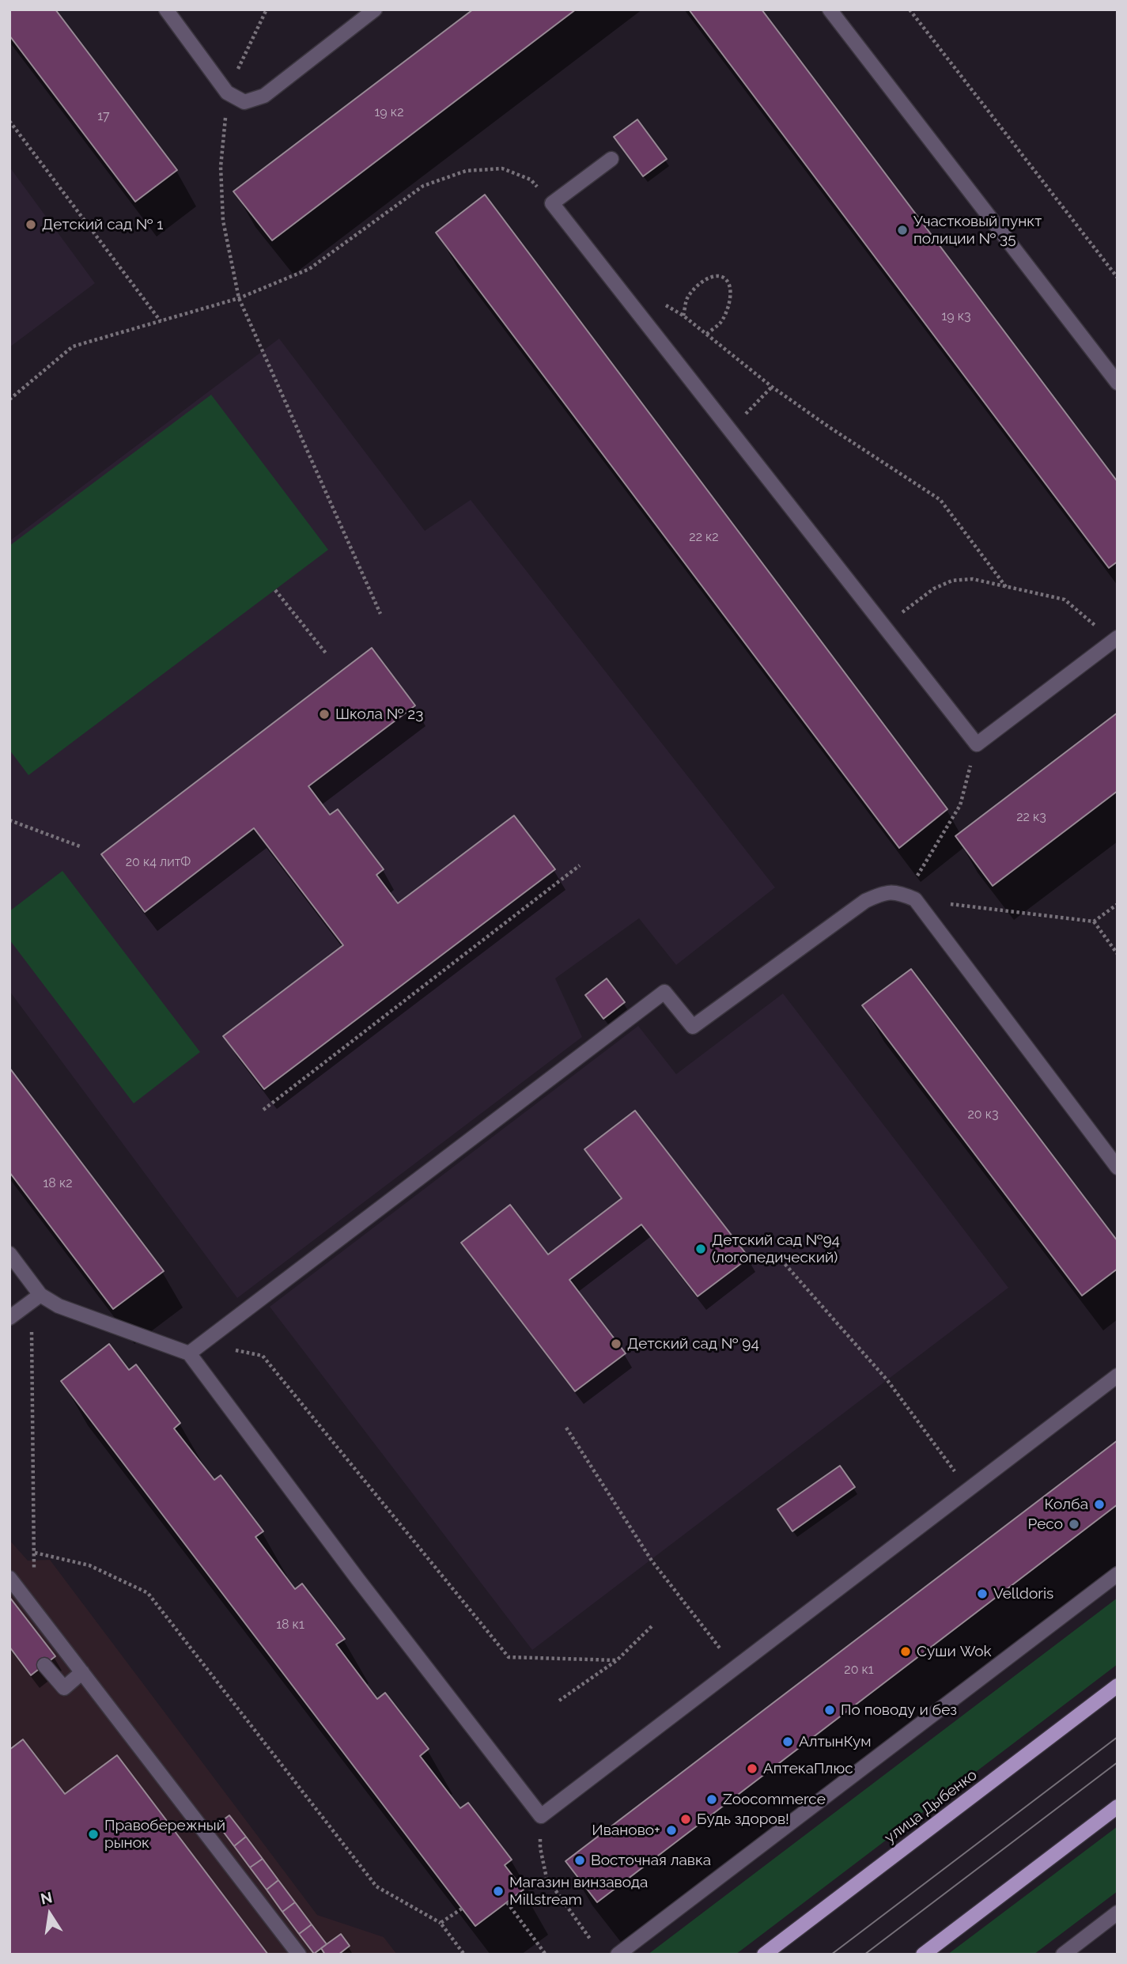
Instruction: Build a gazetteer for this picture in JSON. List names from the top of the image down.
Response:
{
  "streets": {
    "main road": ["улица Дыбенко"]
  },
  "places": [
    "Детский сад № 1",
    "Участковый пункт полиции № 35",
    "Школа № 23",
    "Детский сад №94 (логопедический)",
    "Детский сад № 94",
    "Колба",
    "Ресо",
    "Velldoris",
    "Суши Wok",
    "По поводу и без",
    "АлтынКум",
    "АптекаПлюс",
    "Zoocommerce",
    "Будь здоров!",
    "Иваново+",
    "Правобережный рынок",
    "Восточная лавка",
    "Магазин винзавода Millstream"
  ],
  "house_numbers": [
    "19 к2",
    "17",
    "19 к3",
    "22 к2",
    "22 к3",
    "20 к4 литФ",
    "20 к3",
    "18 к2",
    "18 к1",
    "20 к1"
  ],
  "north": "top"
}
